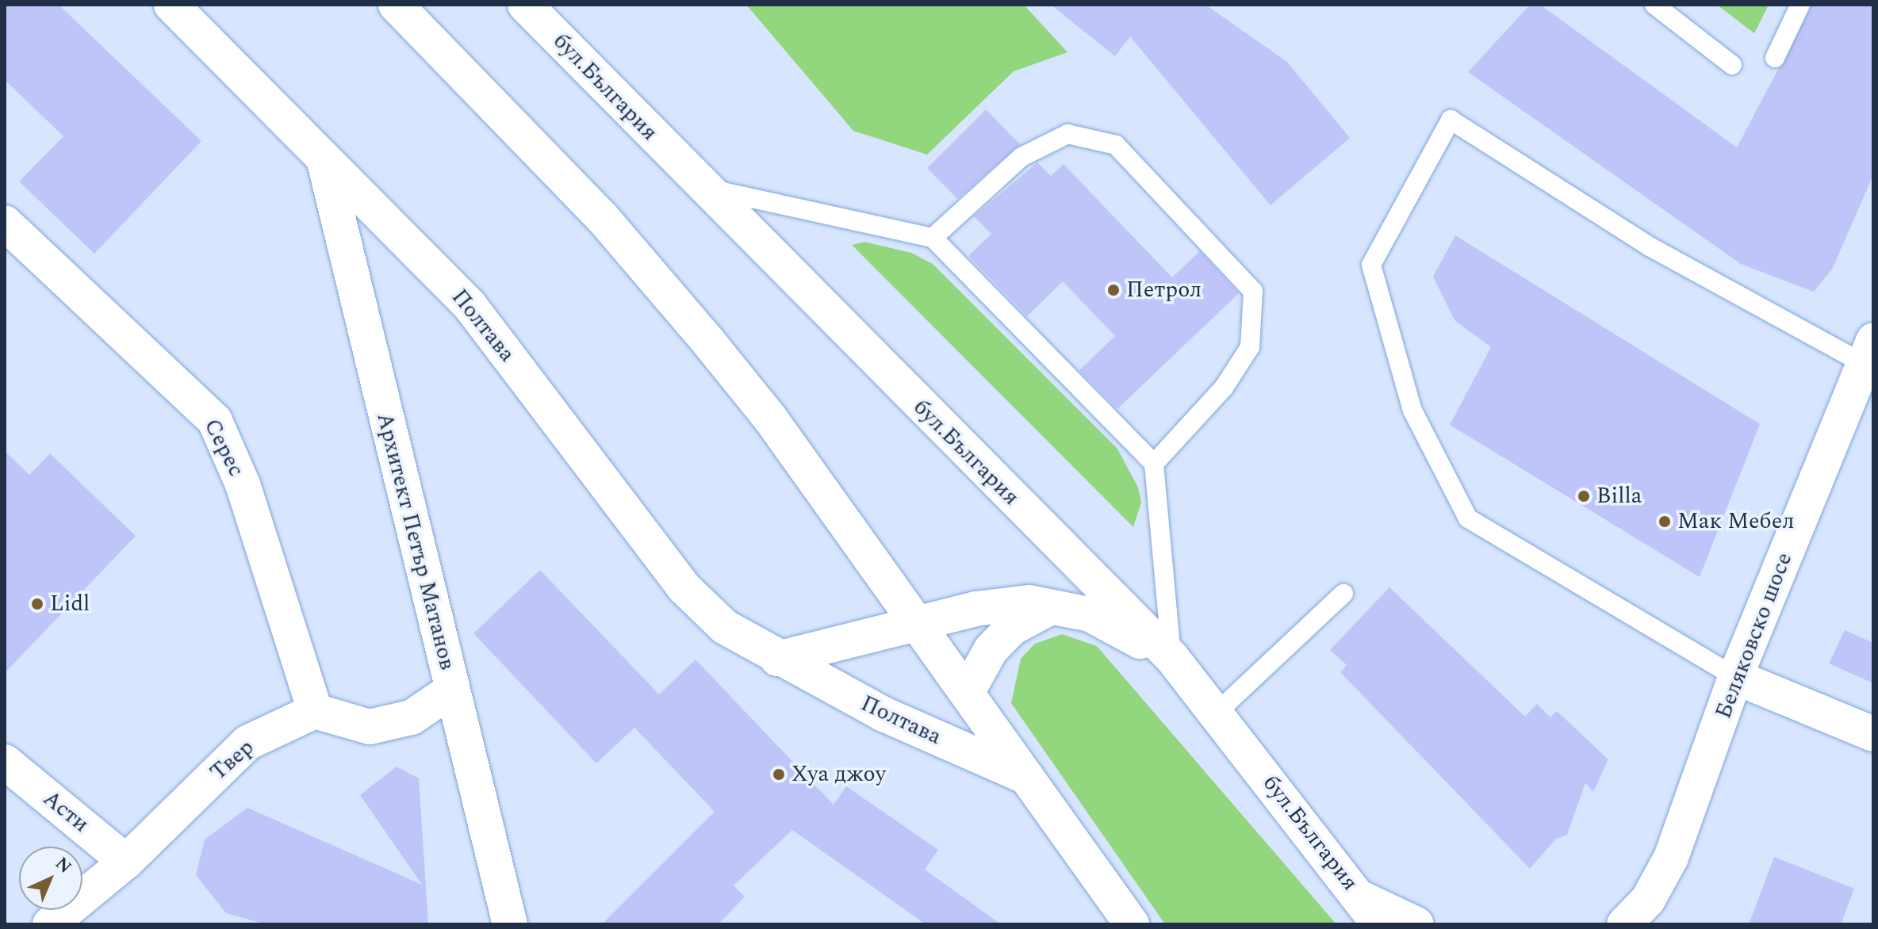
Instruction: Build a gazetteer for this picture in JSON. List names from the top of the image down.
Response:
{
  "streets": {
    "street": [
      "бул.България",
      "Полтава",
      "Серес",
      "Архитект Петър Матанов",
      "Беляковско шосе",
      "Твер",
      "Асти"
    ]
  },
  "crossings": [
    ["Полтава", "Архитект Петър Матанов"],
    ["Серес", "Твер"],
    ["Твер", "Асти"]
  ],
  "places": [
    "Петрол",
    "Billa",
    "Мак Мебел",
    "Lidl",
    "Хуа джоу"
  ],
  "north": "top right"
}
